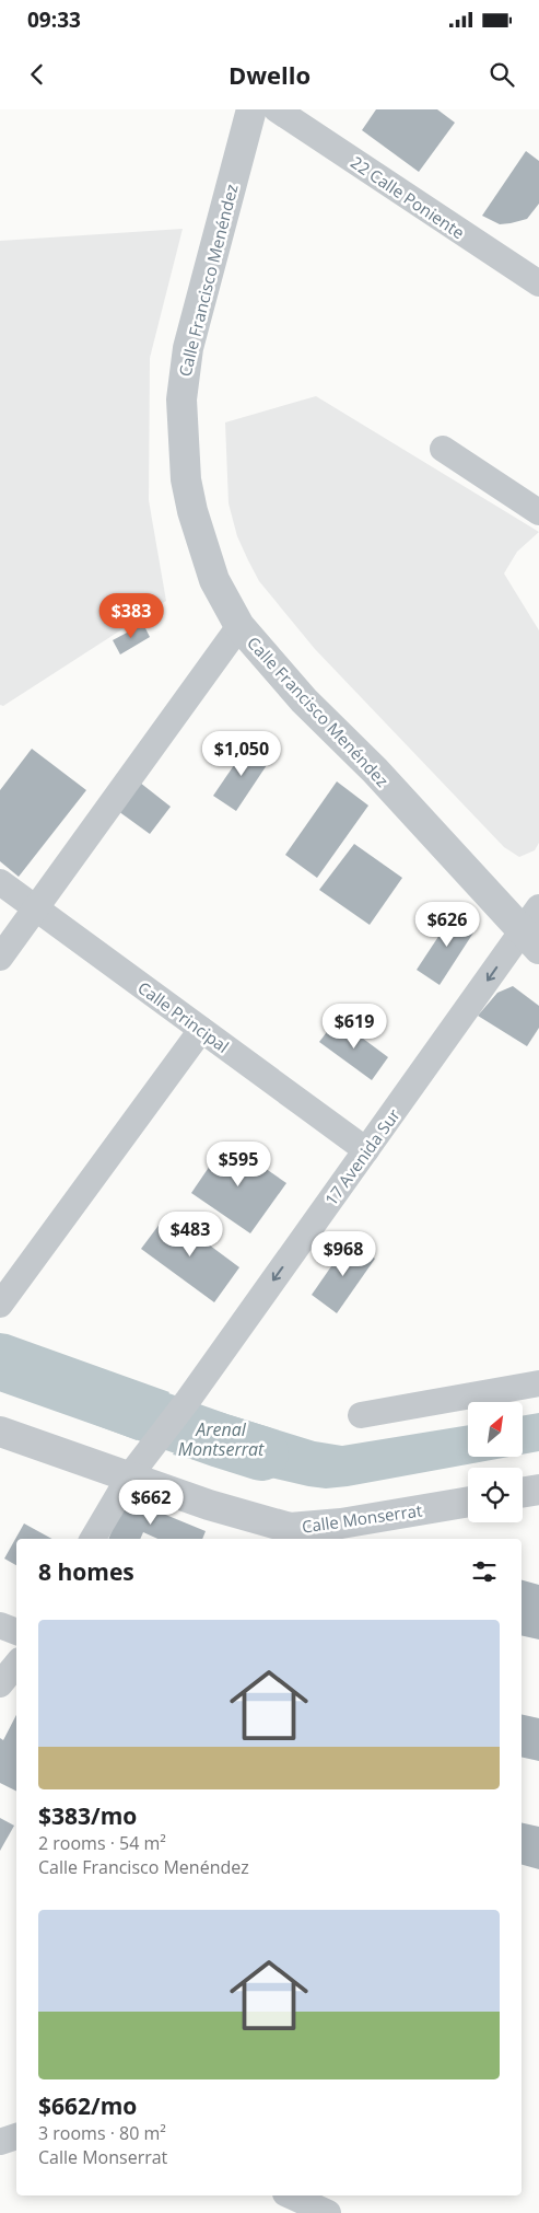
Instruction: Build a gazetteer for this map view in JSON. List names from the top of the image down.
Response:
{
  "streets": {
    "street": [
      "22 Calle Poniente",
      "Calle Francisco Menéndez",
      "Calle Principal",
      "17 Avenida Sur",
      "Calle Monserrat"
    ]
  },
  "crossings": [
    ["Calle Francisco Menéndez", "17 Avenida Sur"],
    ["Calle Principal", "17 Avenida Sur"],
    ["17 Avenida Sur", "Calle Monserrat"]
  ],
  "water": ["Arenal Montserrat"],
  "north": "top right",
  "page": {
    "status": "09:33",
    "header": "Dwello",
    "price": [
      "$383",
      "$1,050",
      "$626",
      "$619",
      "$595",
      "$483",
      "$968",
      "$662"
    ],
    "heading": "8 homes",
    "list": [
      {
        "name": "$383/mo",
        "note": "2 rooms · 54 m² · Calle Francisco Menéndez"
      },
      {
        "name": "$662/mo",
        "note": "3 rooms · 80 m² · Calle Monserrat"
      }
    ]
  }
}
